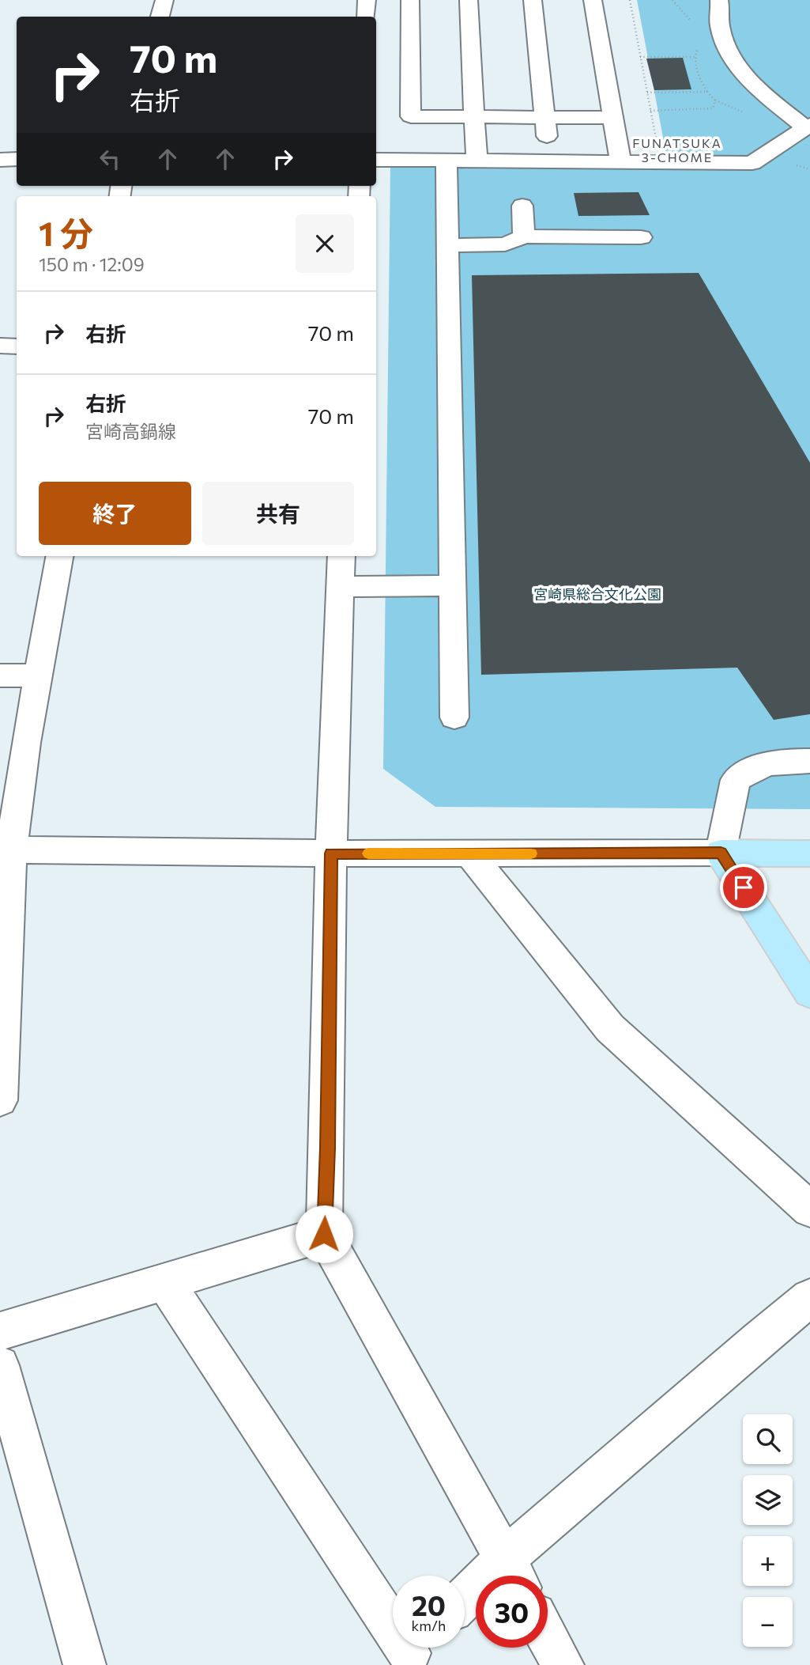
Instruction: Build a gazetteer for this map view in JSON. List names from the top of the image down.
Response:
{
  "districts": ["FUNATSUKA 3-CHOME"],
  "parks": ["宮崎県総合文化公園"],
  "page": {
    "turn": ["70 m", "右折"],
    "heading": ["1 分", "150 m · 12:09"],
    "list": [
      {
        "name": "右折",
        "value": "70 m"
      },
      {
        "name": "右折",
        "note": "宮崎高鍋線",
        "value": "70 m"
      }
    ],
    "buttons": ["終了", "共有"],
    "map_buttons": ["+", "−"],
    "speed": "20 km/h",
    "limit": "30"
  }
}
